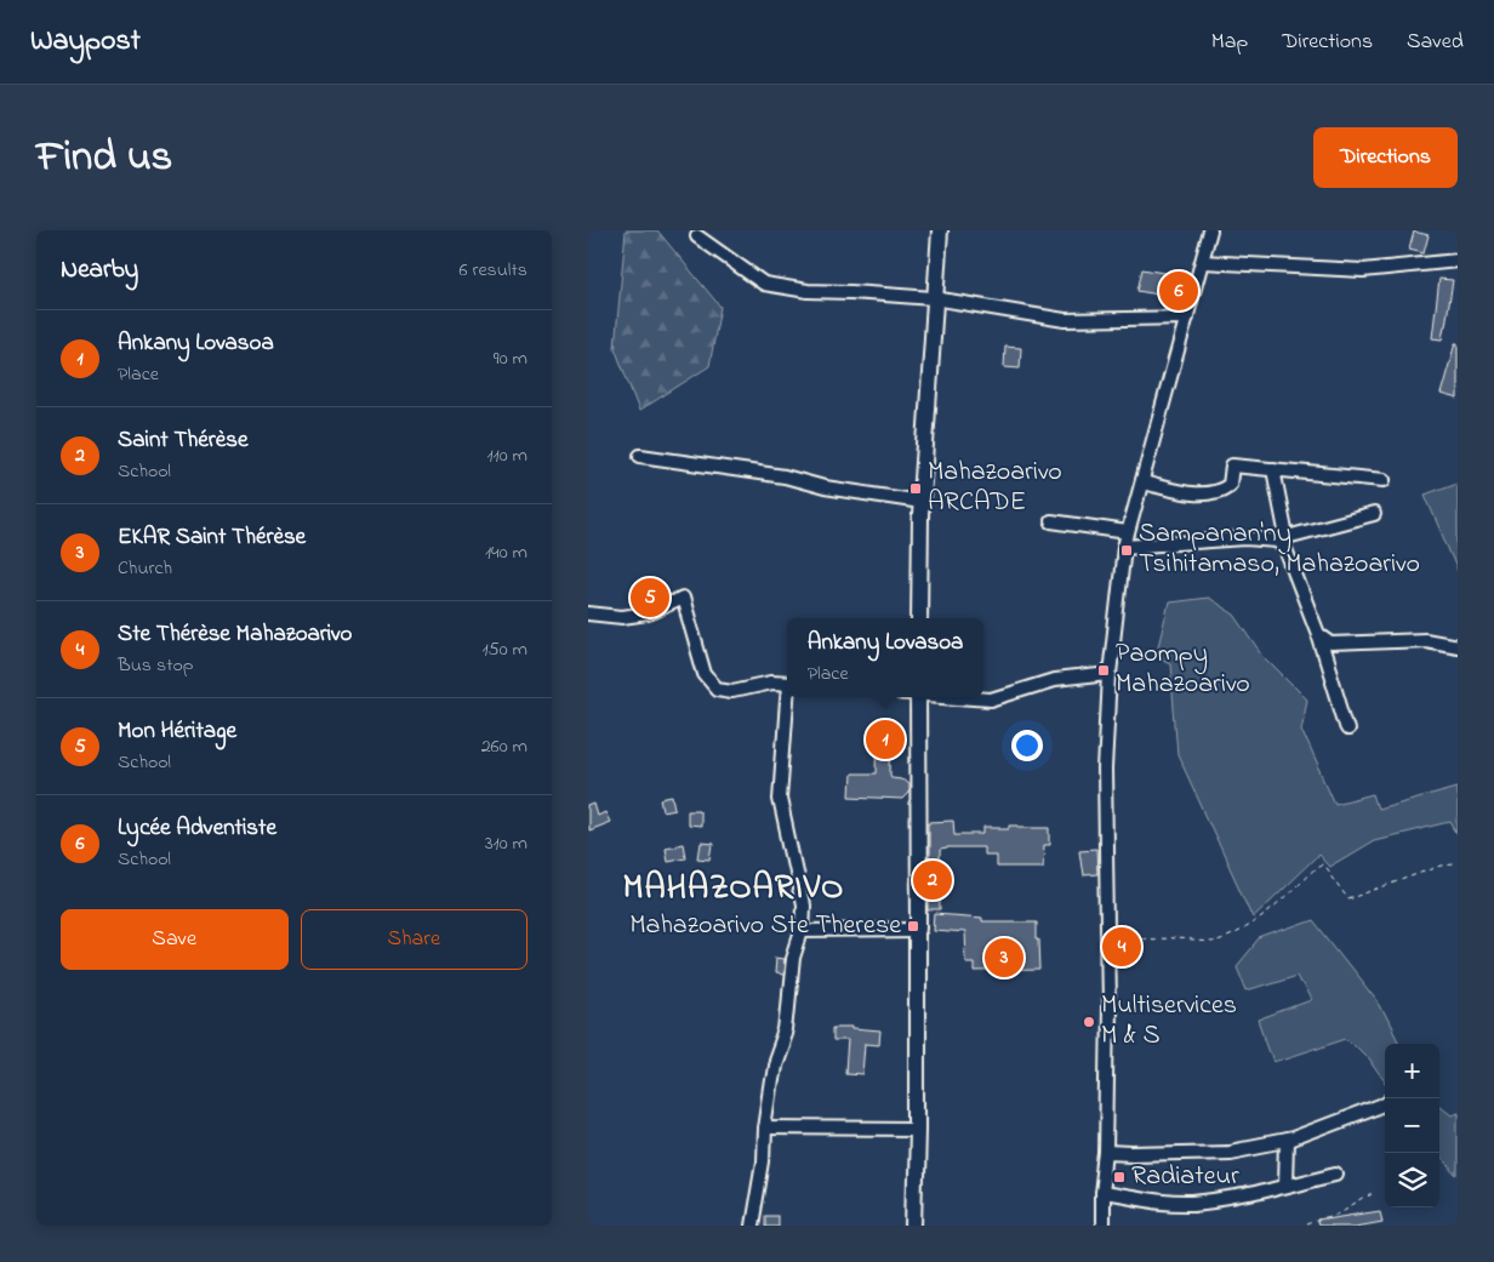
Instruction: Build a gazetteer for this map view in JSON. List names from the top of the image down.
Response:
{
  "districts": ["MAHAZOARIVO"],
  "places": {
    "transit": [
      "Mahazoarivo ARCADE",
      "Sampanan'ny Tsihitamaso, Mahazoarivo",
      "Paompy Mahazoarivo",
      "Mahazoarivo Ste Therese",
      "Radiateur"
    ],
    "other": ["Multiservices M & S"]
  },
  "page": {
    "header": "Waypost",
    "nav": ["Map", "Directions", "Saved"],
    "title": "Find us",
    "buttons": [
      "Directions",
      ["Save", "Share"]
    ],
    "heading": ["Nearby", "6 results"],
    "pins": [
      "6",
      "5",
      "1",
      "2",
      "4",
      "3"
    ],
    "list": [
      {
        "mark": "1",
        "name": "Ankany Lovasoa",
        "note": "Place",
        "value": "90 m"
      },
      {
        "mark": "2",
        "name": "Saint Thérèse",
        "note": "School",
        "value": "110 m"
      },
      {
        "mark": "3",
        "name": "EKAR Saint Thérèse",
        "note": "Church",
        "value": "140 m"
      },
      {
        "mark": "4",
        "name": "Ste Thérèse Mahazoarivo",
        "note": "Bus stop",
        "value": "150 m"
      },
      {
        "mark": "5",
        "name": "Mon Héritage",
        "note": "School",
        "value": "260 m"
      },
      {
        "mark": "6",
        "name": "Lycée Adventiste",
        "note": "School",
        "value": "310 m"
      }
    ],
    "popup": ["Ankany Lovasoa", "Place"],
    "map_buttons": ["+", "−"]
  }
}
